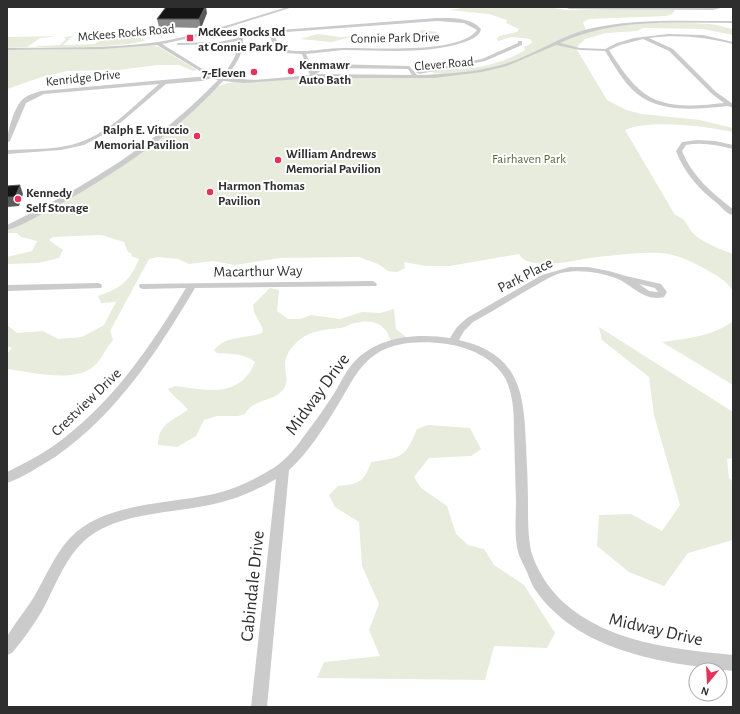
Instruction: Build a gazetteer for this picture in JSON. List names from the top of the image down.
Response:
{
  "streets": {
    "street": [
      "McKees Rocks Road",
      "Connie Park Drive",
      "Clever Road",
      "Kenridge Drive",
      "Macarthur Way",
      "Park Place",
      "Midway Drive",
      "Crestview Drive",
      "Cabindale Drive"
    ]
  },
  "crossings": [
    ["McKees Rocks Road", "Clever Road"],
    ["Clever Road", "Kenridge Drive"],
    ["Macarthur Way", "Crestview Drive"],
    ["Park Place", "Midway Drive"],
    ["Midway Drive", "Cabindale Drive"]
  ],
  "parks": ["Fairhaven Park"],
  "places": {
    "transit": ["McKees Rocks Rd at Connie Park Dr"],
    "other": [
      "Kenmawr Auto Bath",
      "7-Eleven",
      "Ralph E. Vituccio Memorial Pavilion",
      "William Andrews Memorial Pavilion",
      "Harmon Thomas Pavilion",
      "Kennedy Self Storage"
    ]
  },
  "north": "bottom"
}
